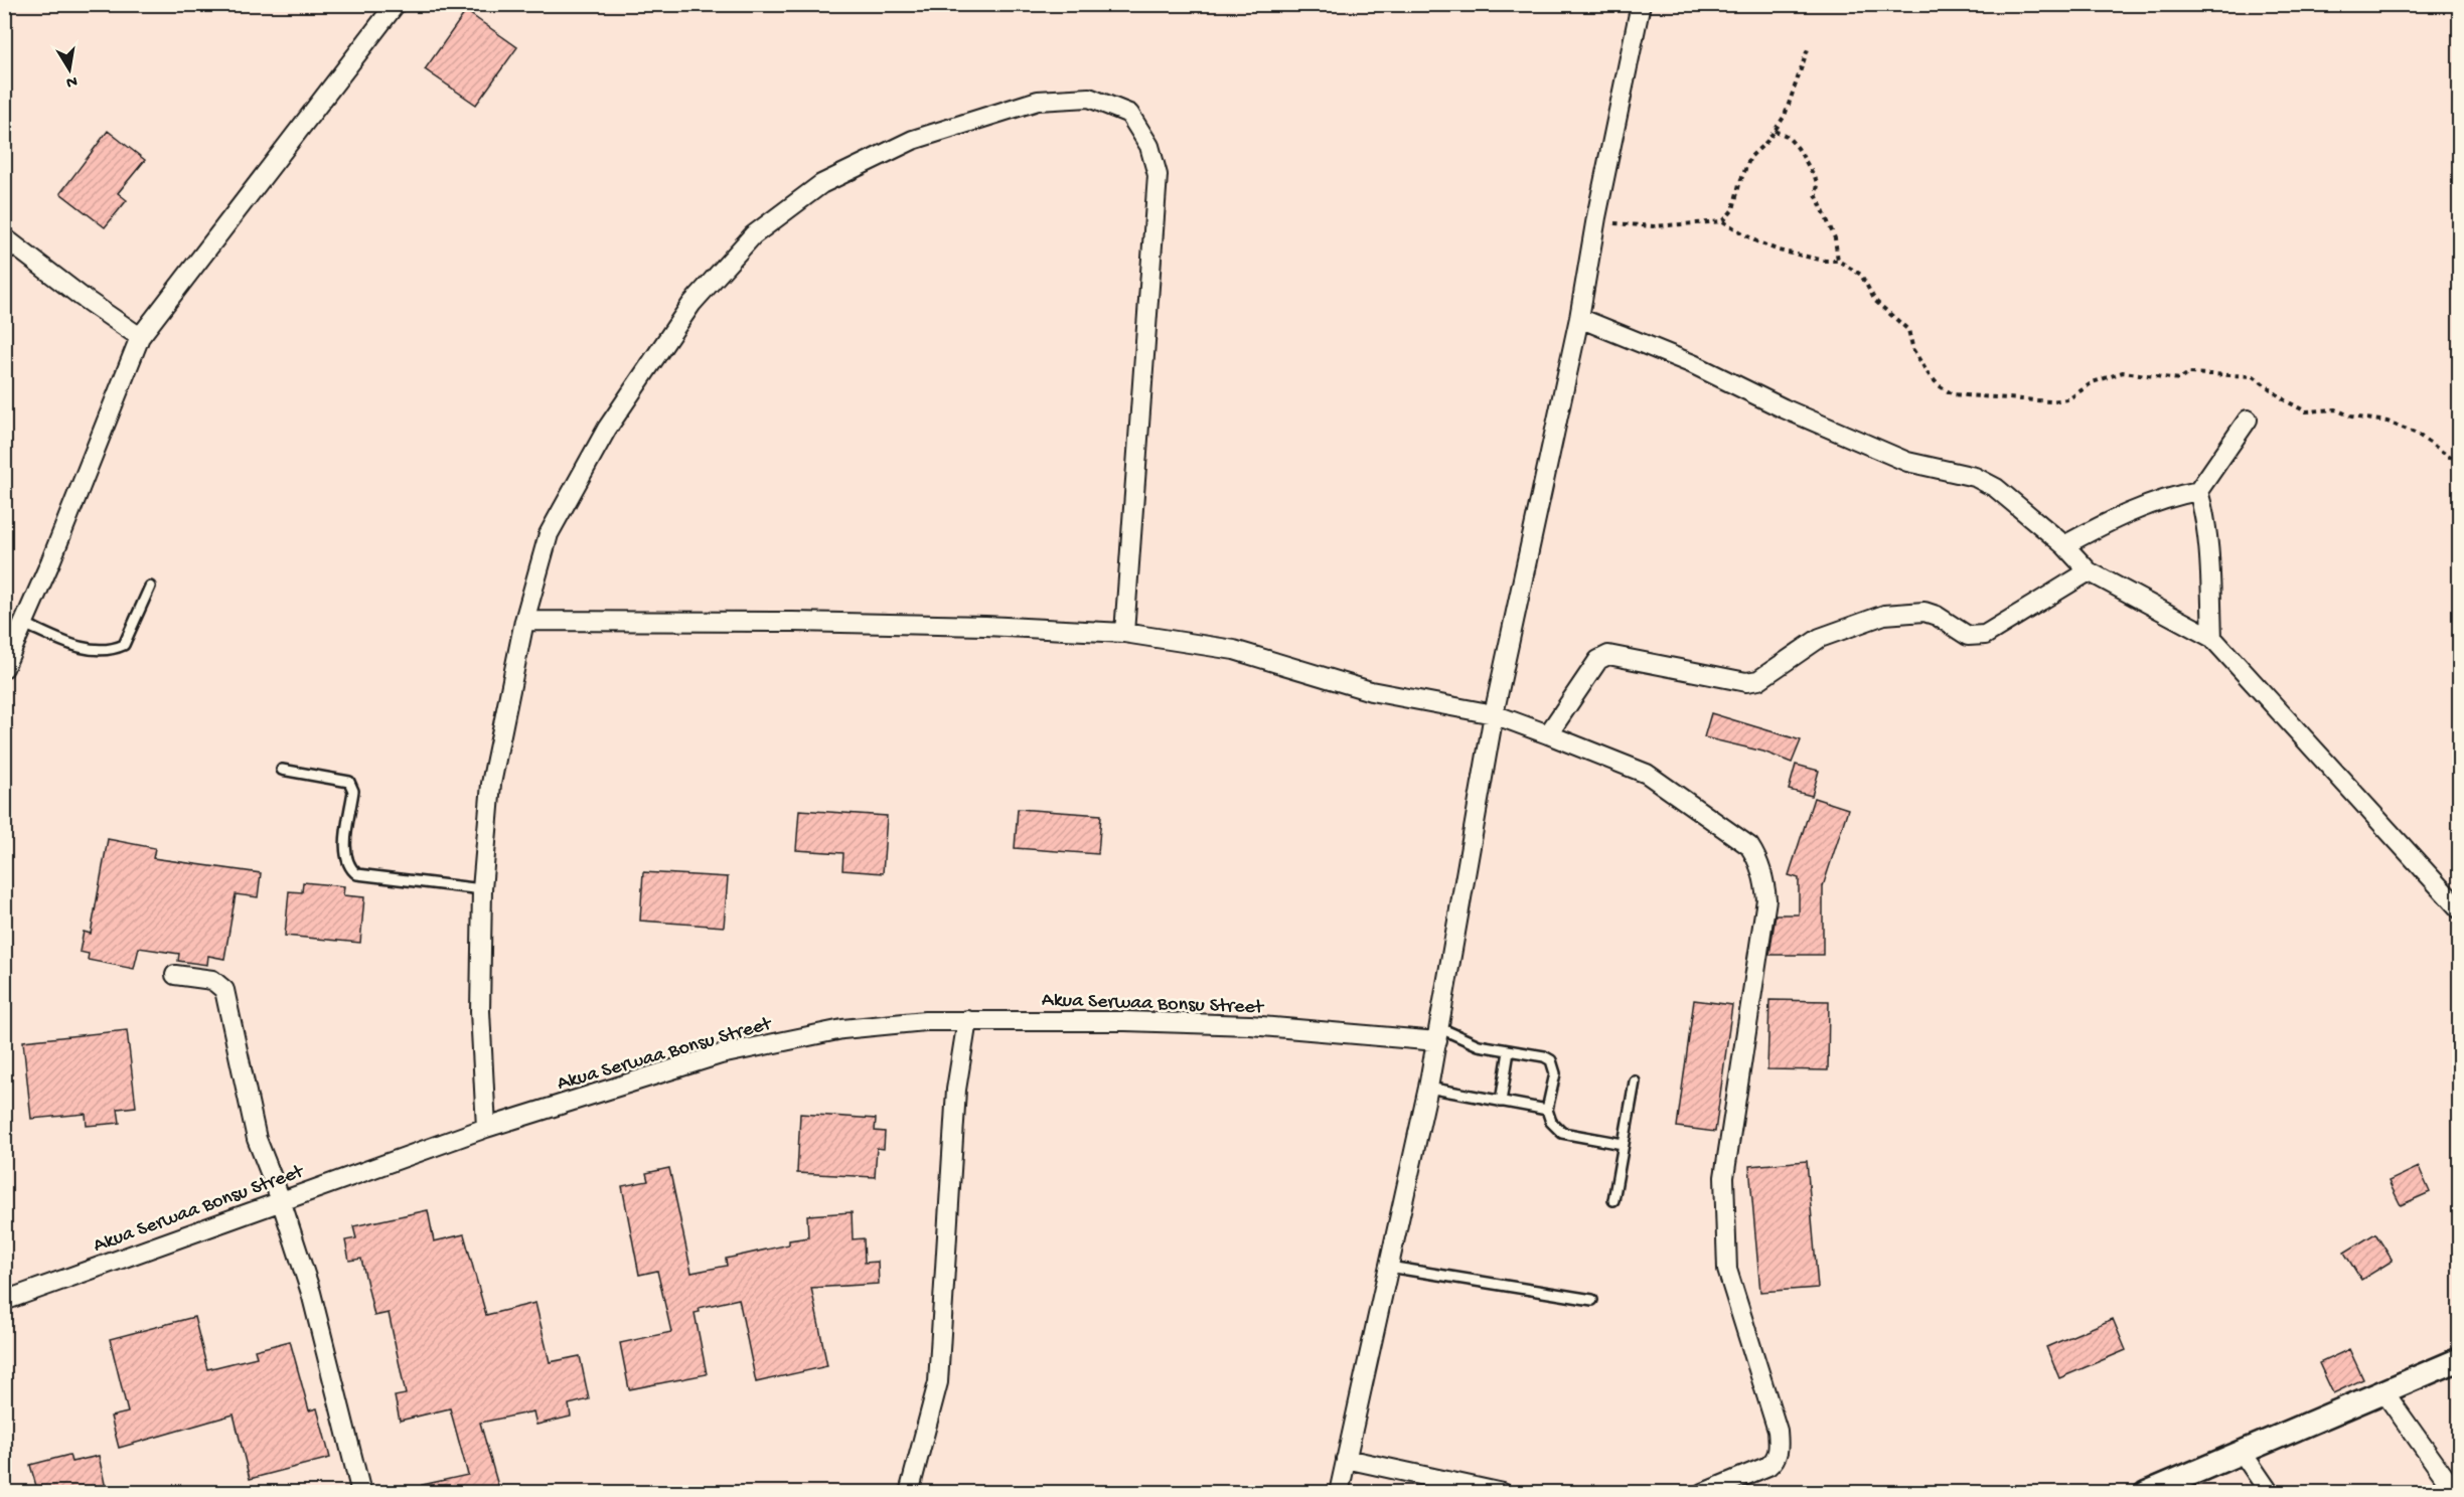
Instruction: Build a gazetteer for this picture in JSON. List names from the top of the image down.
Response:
{
  "streets": {
    "street": ["Akua Serwaa Bonsu Street"]
  },
  "north": "bottom"
}
